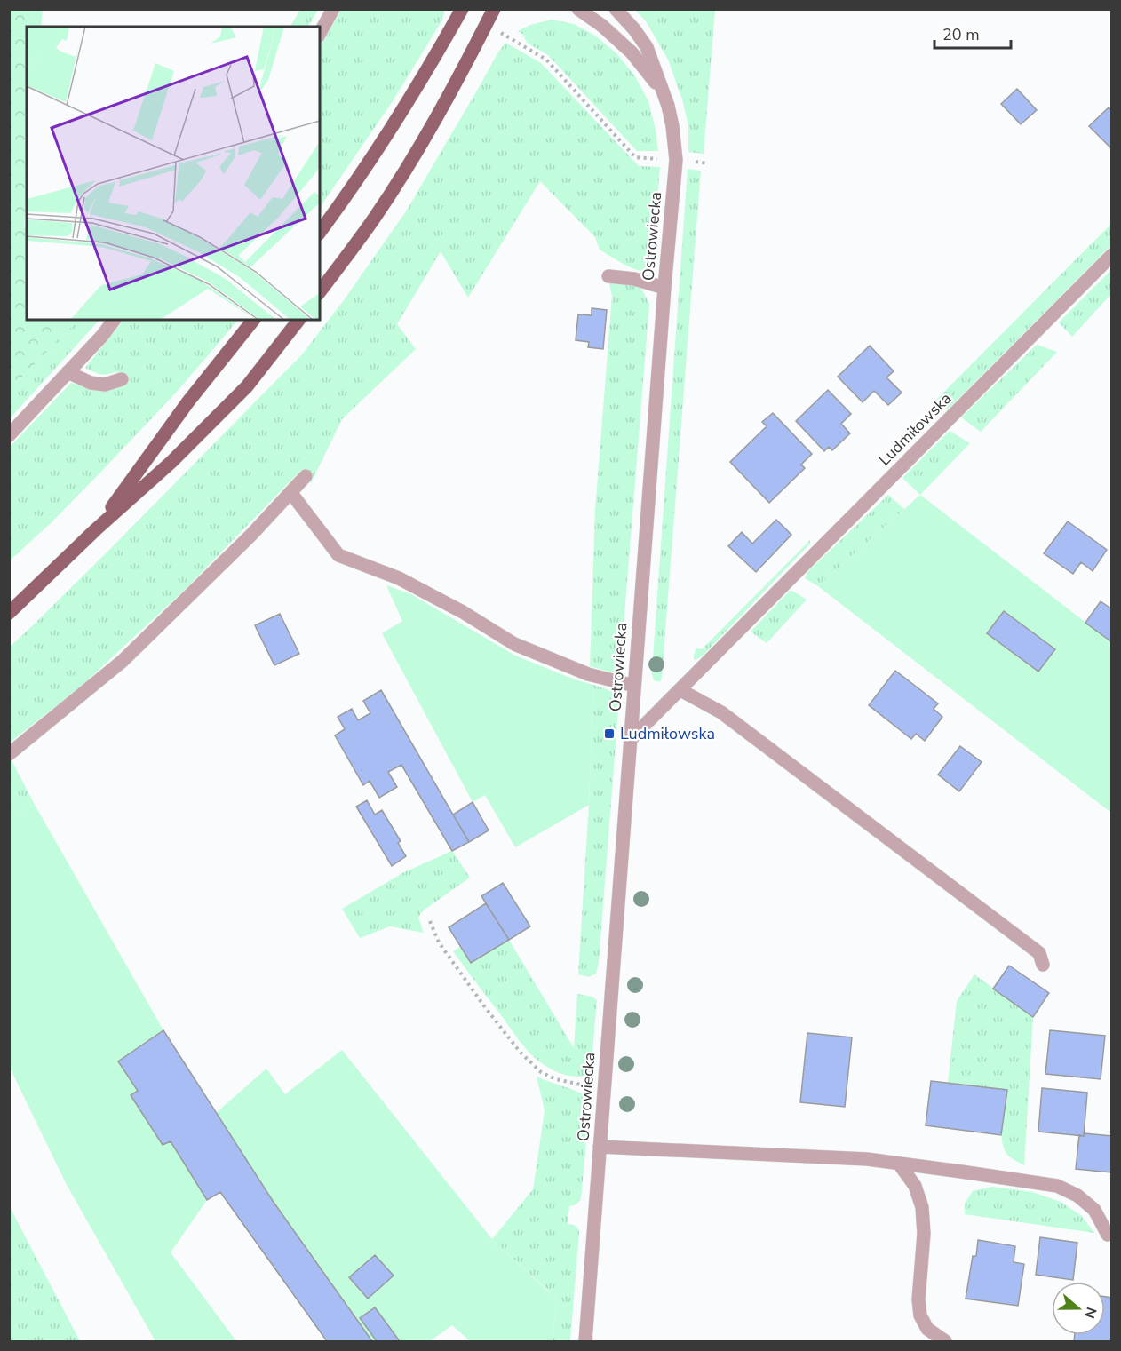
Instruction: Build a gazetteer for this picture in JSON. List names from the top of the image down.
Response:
{
  "streets": {
    "street": ["Ostrowiecka", "Ludmiłowska"]
  },
  "crossings": [
    ["Ostrowiecka", "Ludmiłowska"]
  ],
  "places": {
    "transit": ["Ludmiłowska"]
  },
  "scale_bar": "20 m",
  "north": "right"
}
